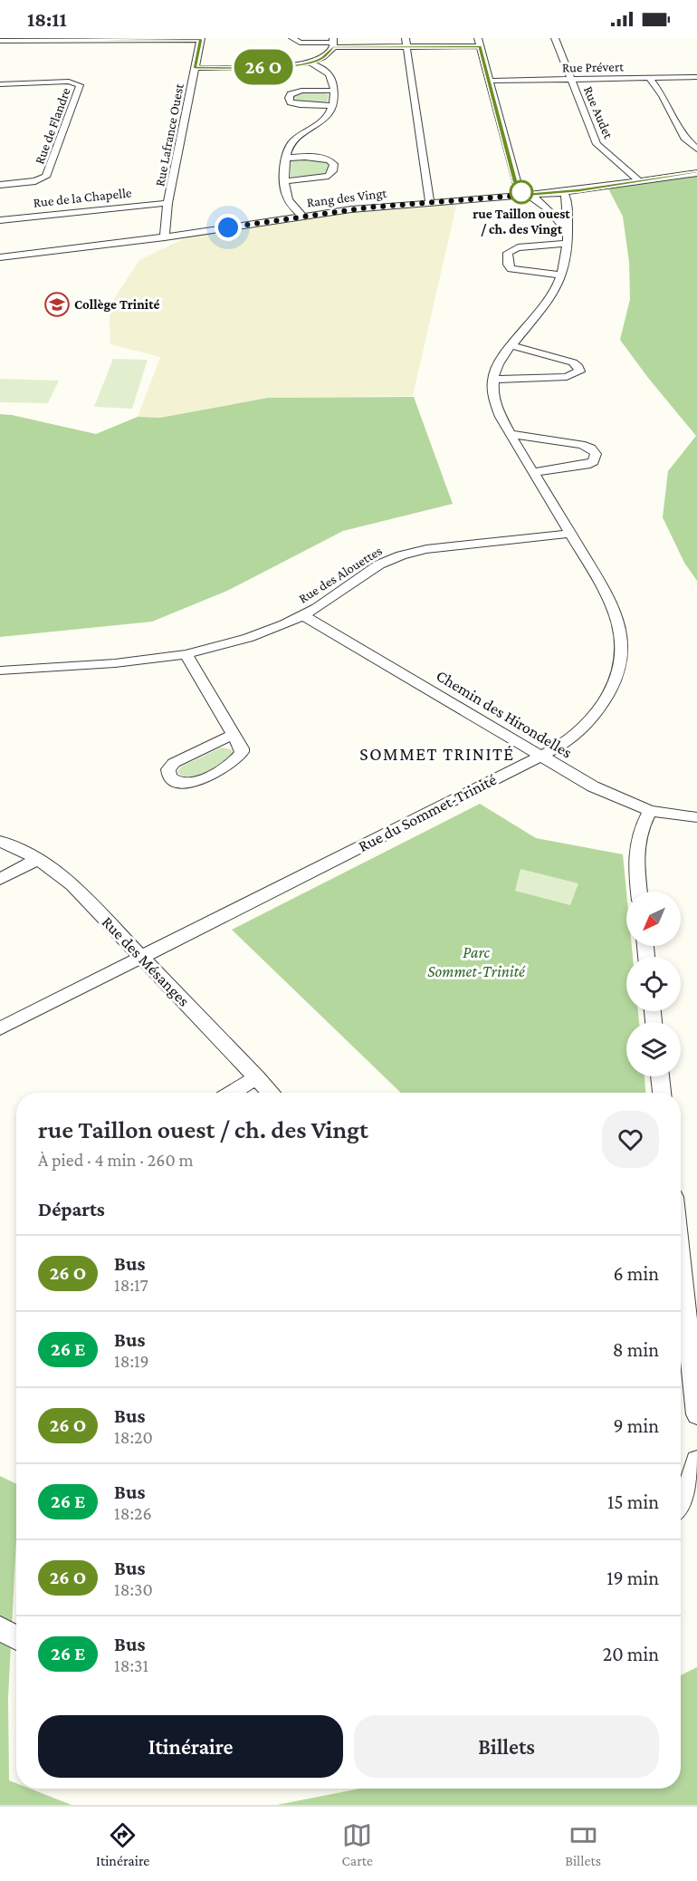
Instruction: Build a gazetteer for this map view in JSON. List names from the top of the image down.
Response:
{
  "streets": {
    "street": [
      "Rue Prévert",
      "Rue Audet",
      "Rue de Flandre",
      "Rue Lafrance Ouest",
      "Rue de la Chapelle",
      "Rang des Vingt",
      "Rue des Alouettes",
      "Chemin des Hirondelles",
      "Rue du Sommet-Trinité",
      "Rue des Mésanges"
    ]
  },
  "crossings": [
    ["Rue Prévert", "Rue Audet"],
    ["Rue Audet", "Rang des Vingt"],
    ["Rue Lafrance Ouest", "Rue de la Chapelle"],
    ["Rue Lafrance Ouest", "Rang des Vingt"],
    ["Rue des Alouettes", "Chemin des Hirondelles"],
    ["Rue des Alouettes", "Rue du Sommet-Trinité"],
    ["Chemin des Hirondelles", "Rue du Sommet-Trinité"],
    ["Rue du Sommet-Trinité", "Rue des Mésanges"]
  ],
  "districts": ["SOMMET TRINITÉ"],
  "parks": ["Parc Sommet-Trinité"],
  "places": {
    "other": ["rue Taillon ouest / ch. des Vingt"],
    "school or university": ["Collège Trinité"]
  },
  "north": "bottom left",
  "page": {
    "status": "18:11",
    "on_map": "26 O",
    "heading": [
      ["rue Taillon ouest / ch. des Vingt", "À pied · 4 min · 260 m"],
      "Départs"
    ],
    "list": [
      {
        "mark": "26 O",
        "name": "Bus",
        "note": "18:17",
        "value": "6 min"
      },
      {
        "mark": "26 E",
        "name": "Bus",
        "note": "18:19",
        "value": "8 min"
      },
      {
        "mark": "26 O",
        "name": "Bus",
        "note": "18:20",
        "value": "9 min"
      },
      {
        "mark": "26 E",
        "name": "Bus",
        "note": "18:26",
        "value": "15 min"
      },
      {
        "mark": "26 O",
        "name": "Bus",
        "note": "18:30",
        "value": "19 min"
      },
      {
        "mark": "26 E",
        "name": "Bus",
        "note": "18:31",
        "value": "20 min"
      }
    ],
    "buttons": ["Itinéraire", "Billets"],
    "tabs": ["Itinéraire", "Carte", "Billets"]
  }
}
